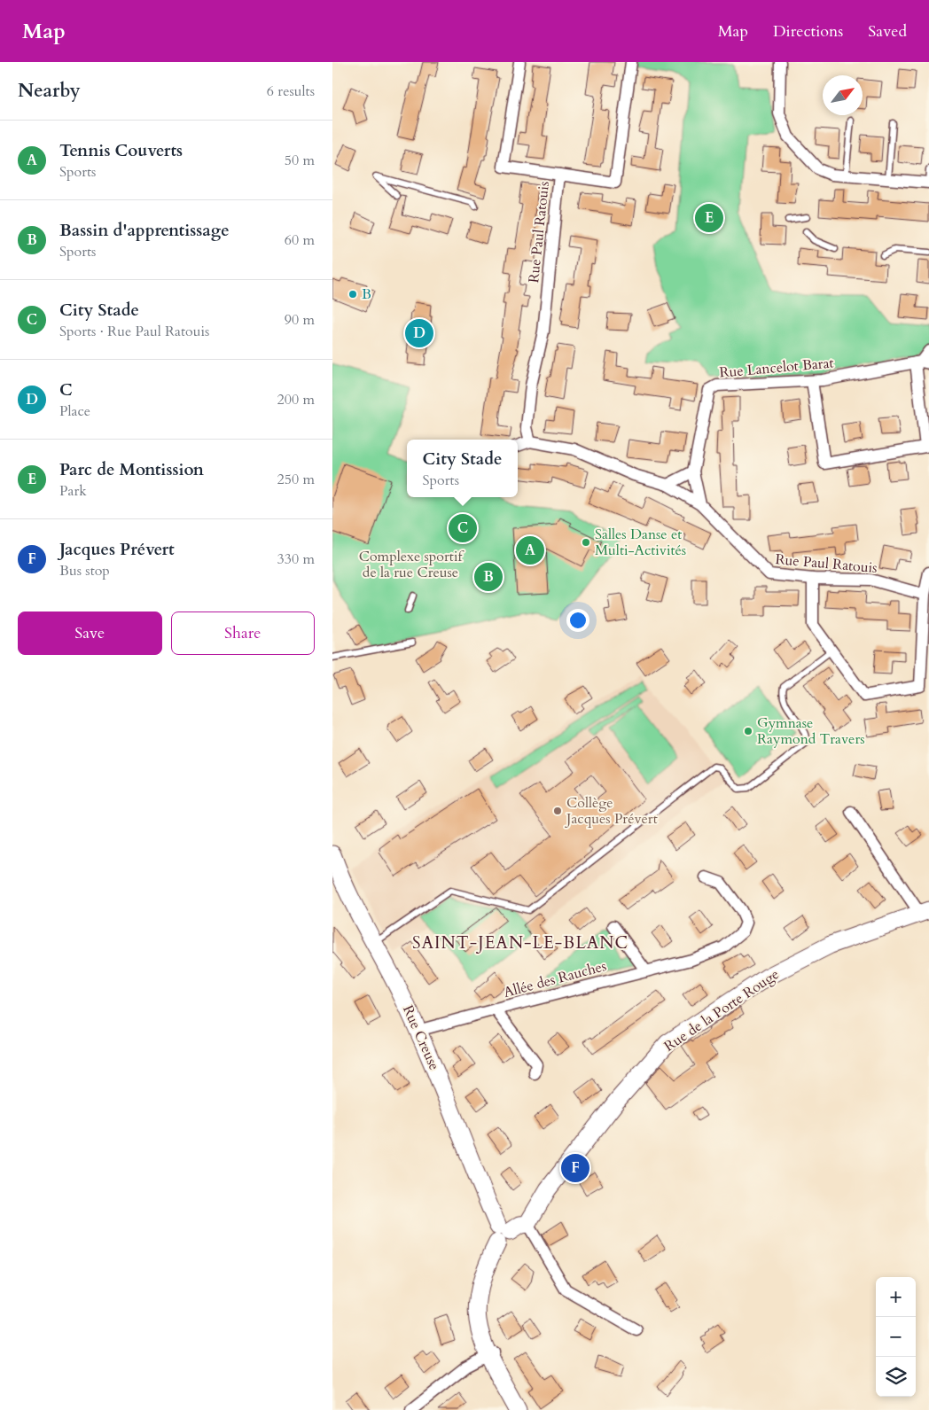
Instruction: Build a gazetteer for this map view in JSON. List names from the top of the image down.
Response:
{
  "streets": {
    "street": [
      "Rue Paul Ratouis",
      "Rue Lancelot Barat",
      "Allée des Rauches",
      "Rue de la Porte Rouge",
      "Rue Creuse"
    ]
  },
  "crossings": [
    ["Rue Paul Ratouis", "Rue Lancelot Barat"],
    ["Allée des Rauches", "Rue Creuse"]
  ],
  "districts": ["SAINT-JEAN-LE-BLANC"],
  "parks": ["Complexe sportif de la rue Creuse"],
  "places": [
    "B",
    "Salles Danse et Multi-Activités",
    "Gymnase Raymond Travers",
    "Collège Jacques Prévert"
  ],
  "north": "top right",
  "page": {
    "header": "Map",
    "nav": ["Map", "Directions", "Saved"],
    "heading": ["Nearby", "6 results"],
    "list": [
      {
        "mark": "A",
        "name": "Tennis Couverts",
        "note": "Sports",
        "value": "50 m"
      },
      {
        "mark": "B",
        "name": "Bassin d'apprentissage",
        "note": "Sports",
        "value": "60 m"
      },
      {
        "mark": "C",
        "name": "City Stade",
        "note": "Sports · Rue Paul Ratouis",
        "value": "90 m"
      },
      {
        "mark": "D",
        "name": "C",
        "note": "Place",
        "value": "200 m"
      },
      {
        "mark": "E",
        "name": "Parc de Montission",
        "note": "Park",
        "value": "250 m"
      },
      {
        "mark": "F",
        "name": "Jacques Prévert",
        "note": "Bus stop",
        "value": "330 m"
      }
    ],
    "pins": [
      "E",
      "D",
      "C",
      "A",
      "B",
      "F"
    ],
    "popup": ["City Stade", "Sports"],
    "buttons": ["Save", "Share"],
    "map_buttons": ["+", "−"]
  }
}
